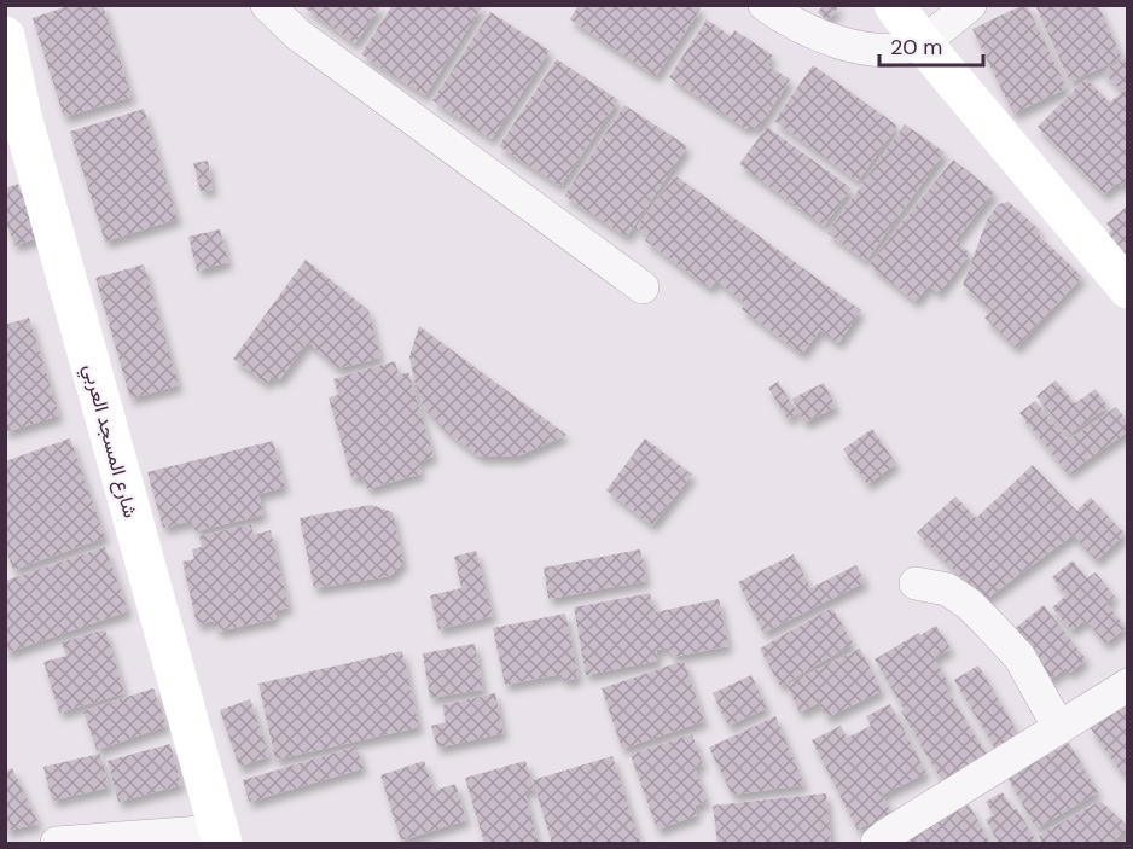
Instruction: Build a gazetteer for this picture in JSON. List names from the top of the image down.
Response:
{
  "streets": {
    "street": ["شارع المسجد العربي"]
  },
  "scale_bar": "20 m"
}
